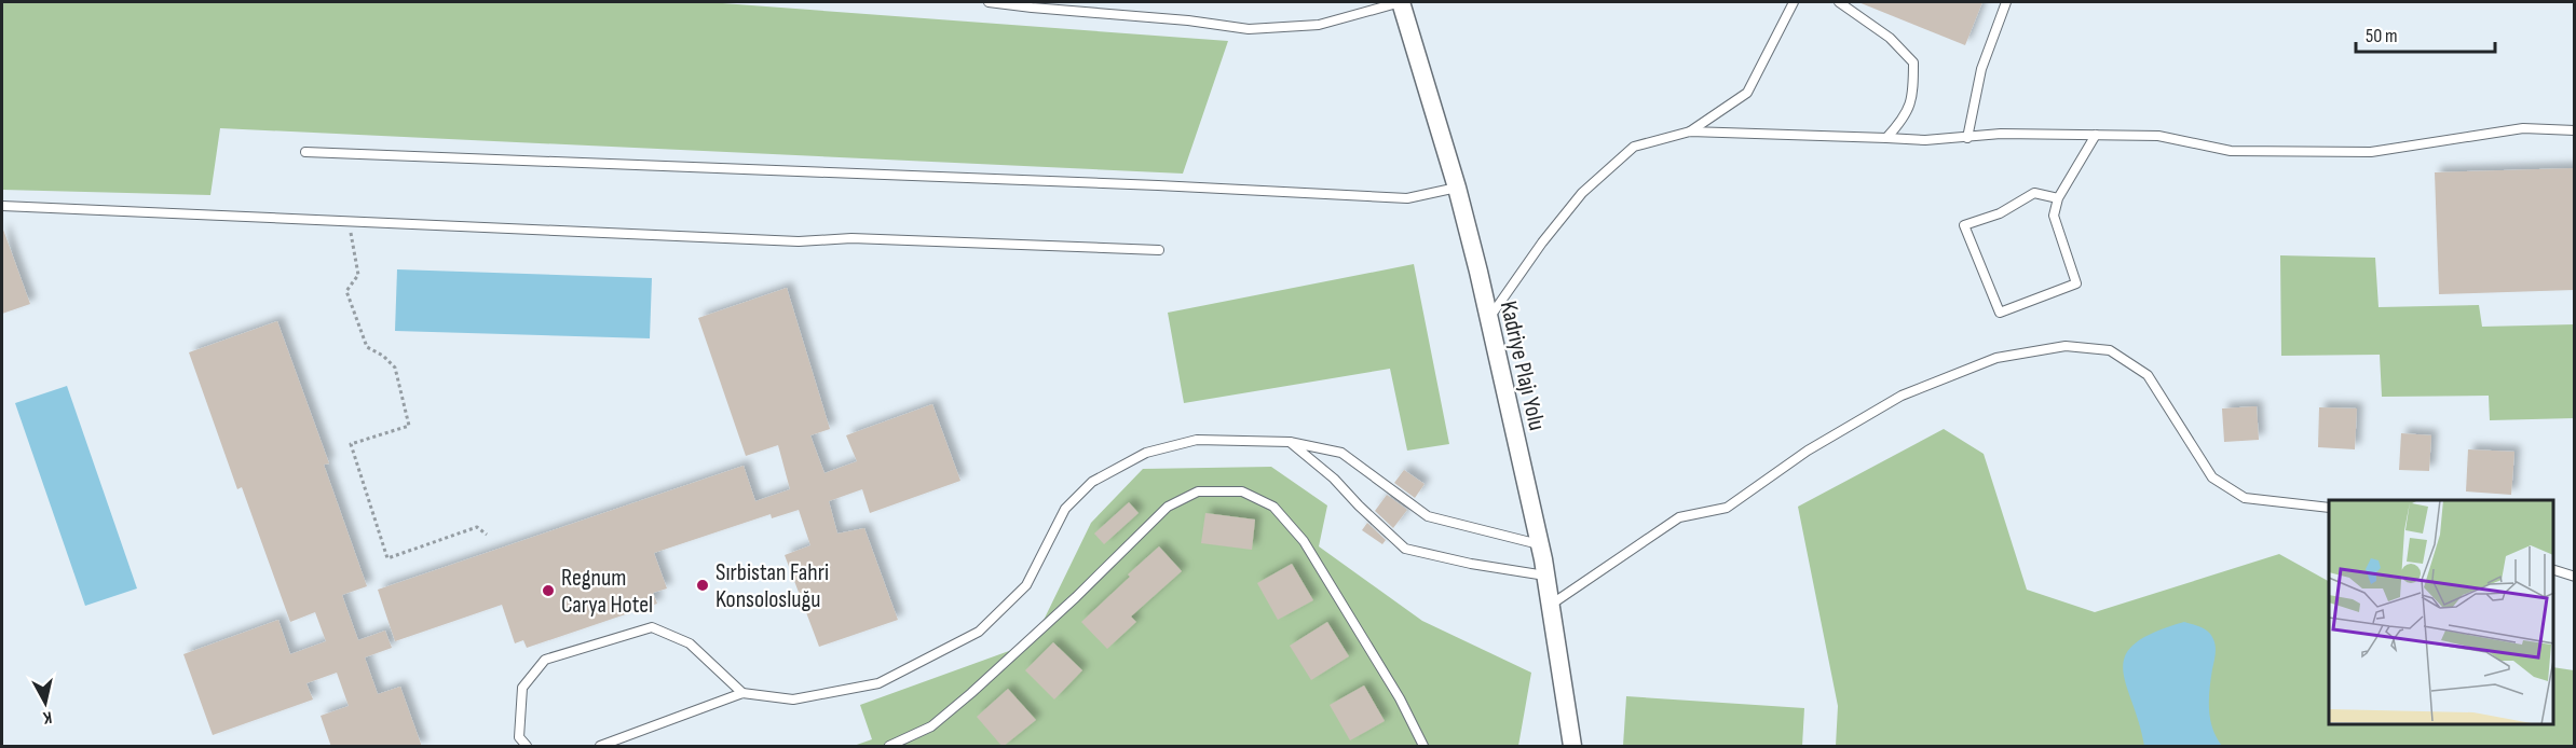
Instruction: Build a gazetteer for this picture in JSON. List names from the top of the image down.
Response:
{
  "streets": {
    "street": ["Kadriye Plajı Yolu"]
  },
  "places": ["Sırbistan Fahri Konsolosluğu", "Regnum Carya Hotel"],
  "scale_bar": "50 m",
  "north": "bottom"
}
